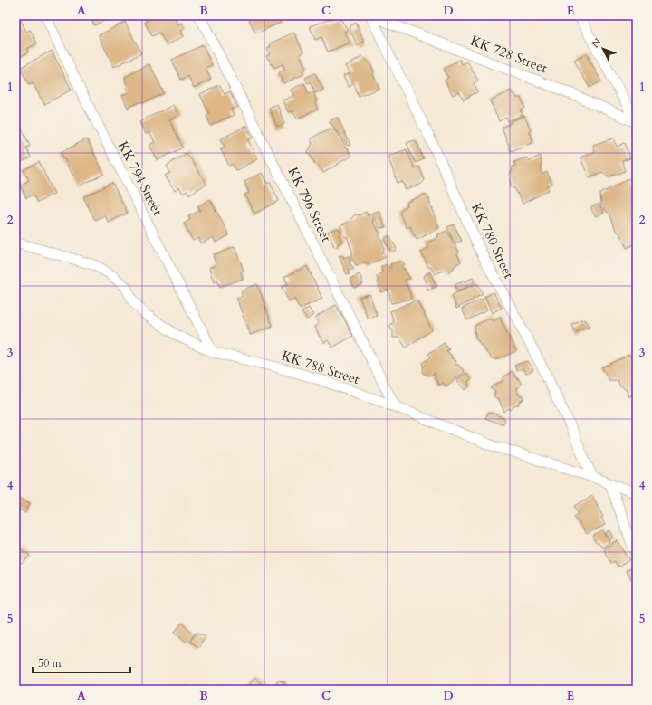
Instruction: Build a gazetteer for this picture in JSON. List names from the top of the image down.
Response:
{
  "streets": {
    "street": [
      "KK 728 Street",
      "KK 794 Street",
      "KK 796 Street",
      "KK 780 Street",
      "KK 788 Street"
    ]
  },
  "crossings": [
    ["KK 728 Street", "KK 780 Street"],
    ["KK 794 Street", "KK 788 Street"],
    ["KK 796 Street", "KK 788 Street"],
    ["KK 780 Street", "KK 788 Street"]
  ],
  "scale_bar": "50 m",
  "north": "top left",
  "grid": {
    "columns": [
      "A",
      "B",
      "C",
      "D",
      "E"
    ],
    "rows": [
      "1",
      "2",
      "3",
      "4",
      "5"
    ]
  }
}
